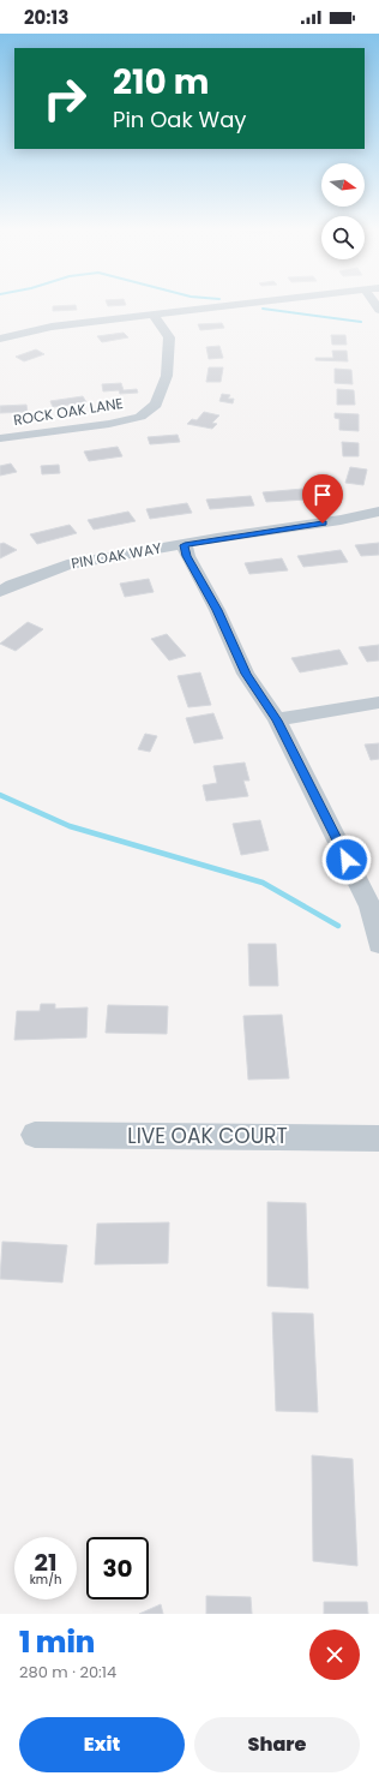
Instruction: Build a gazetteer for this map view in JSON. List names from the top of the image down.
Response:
{
  "streets": {
    "street": ["ROCK OAK LANE", "PIN OAK WAY", "LIVE OAK COURT"]
  },
  "north": "right",
  "page": {
    "status": "20:13",
    "turn": ["210 m", "Pin Oak Way"],
    "speed": "21 km/h",
    "limit": "30",
    "heading": ["1 min", "280 m · 20:14"],
    "buttons": ["Exit", "Share"]
  }
}
